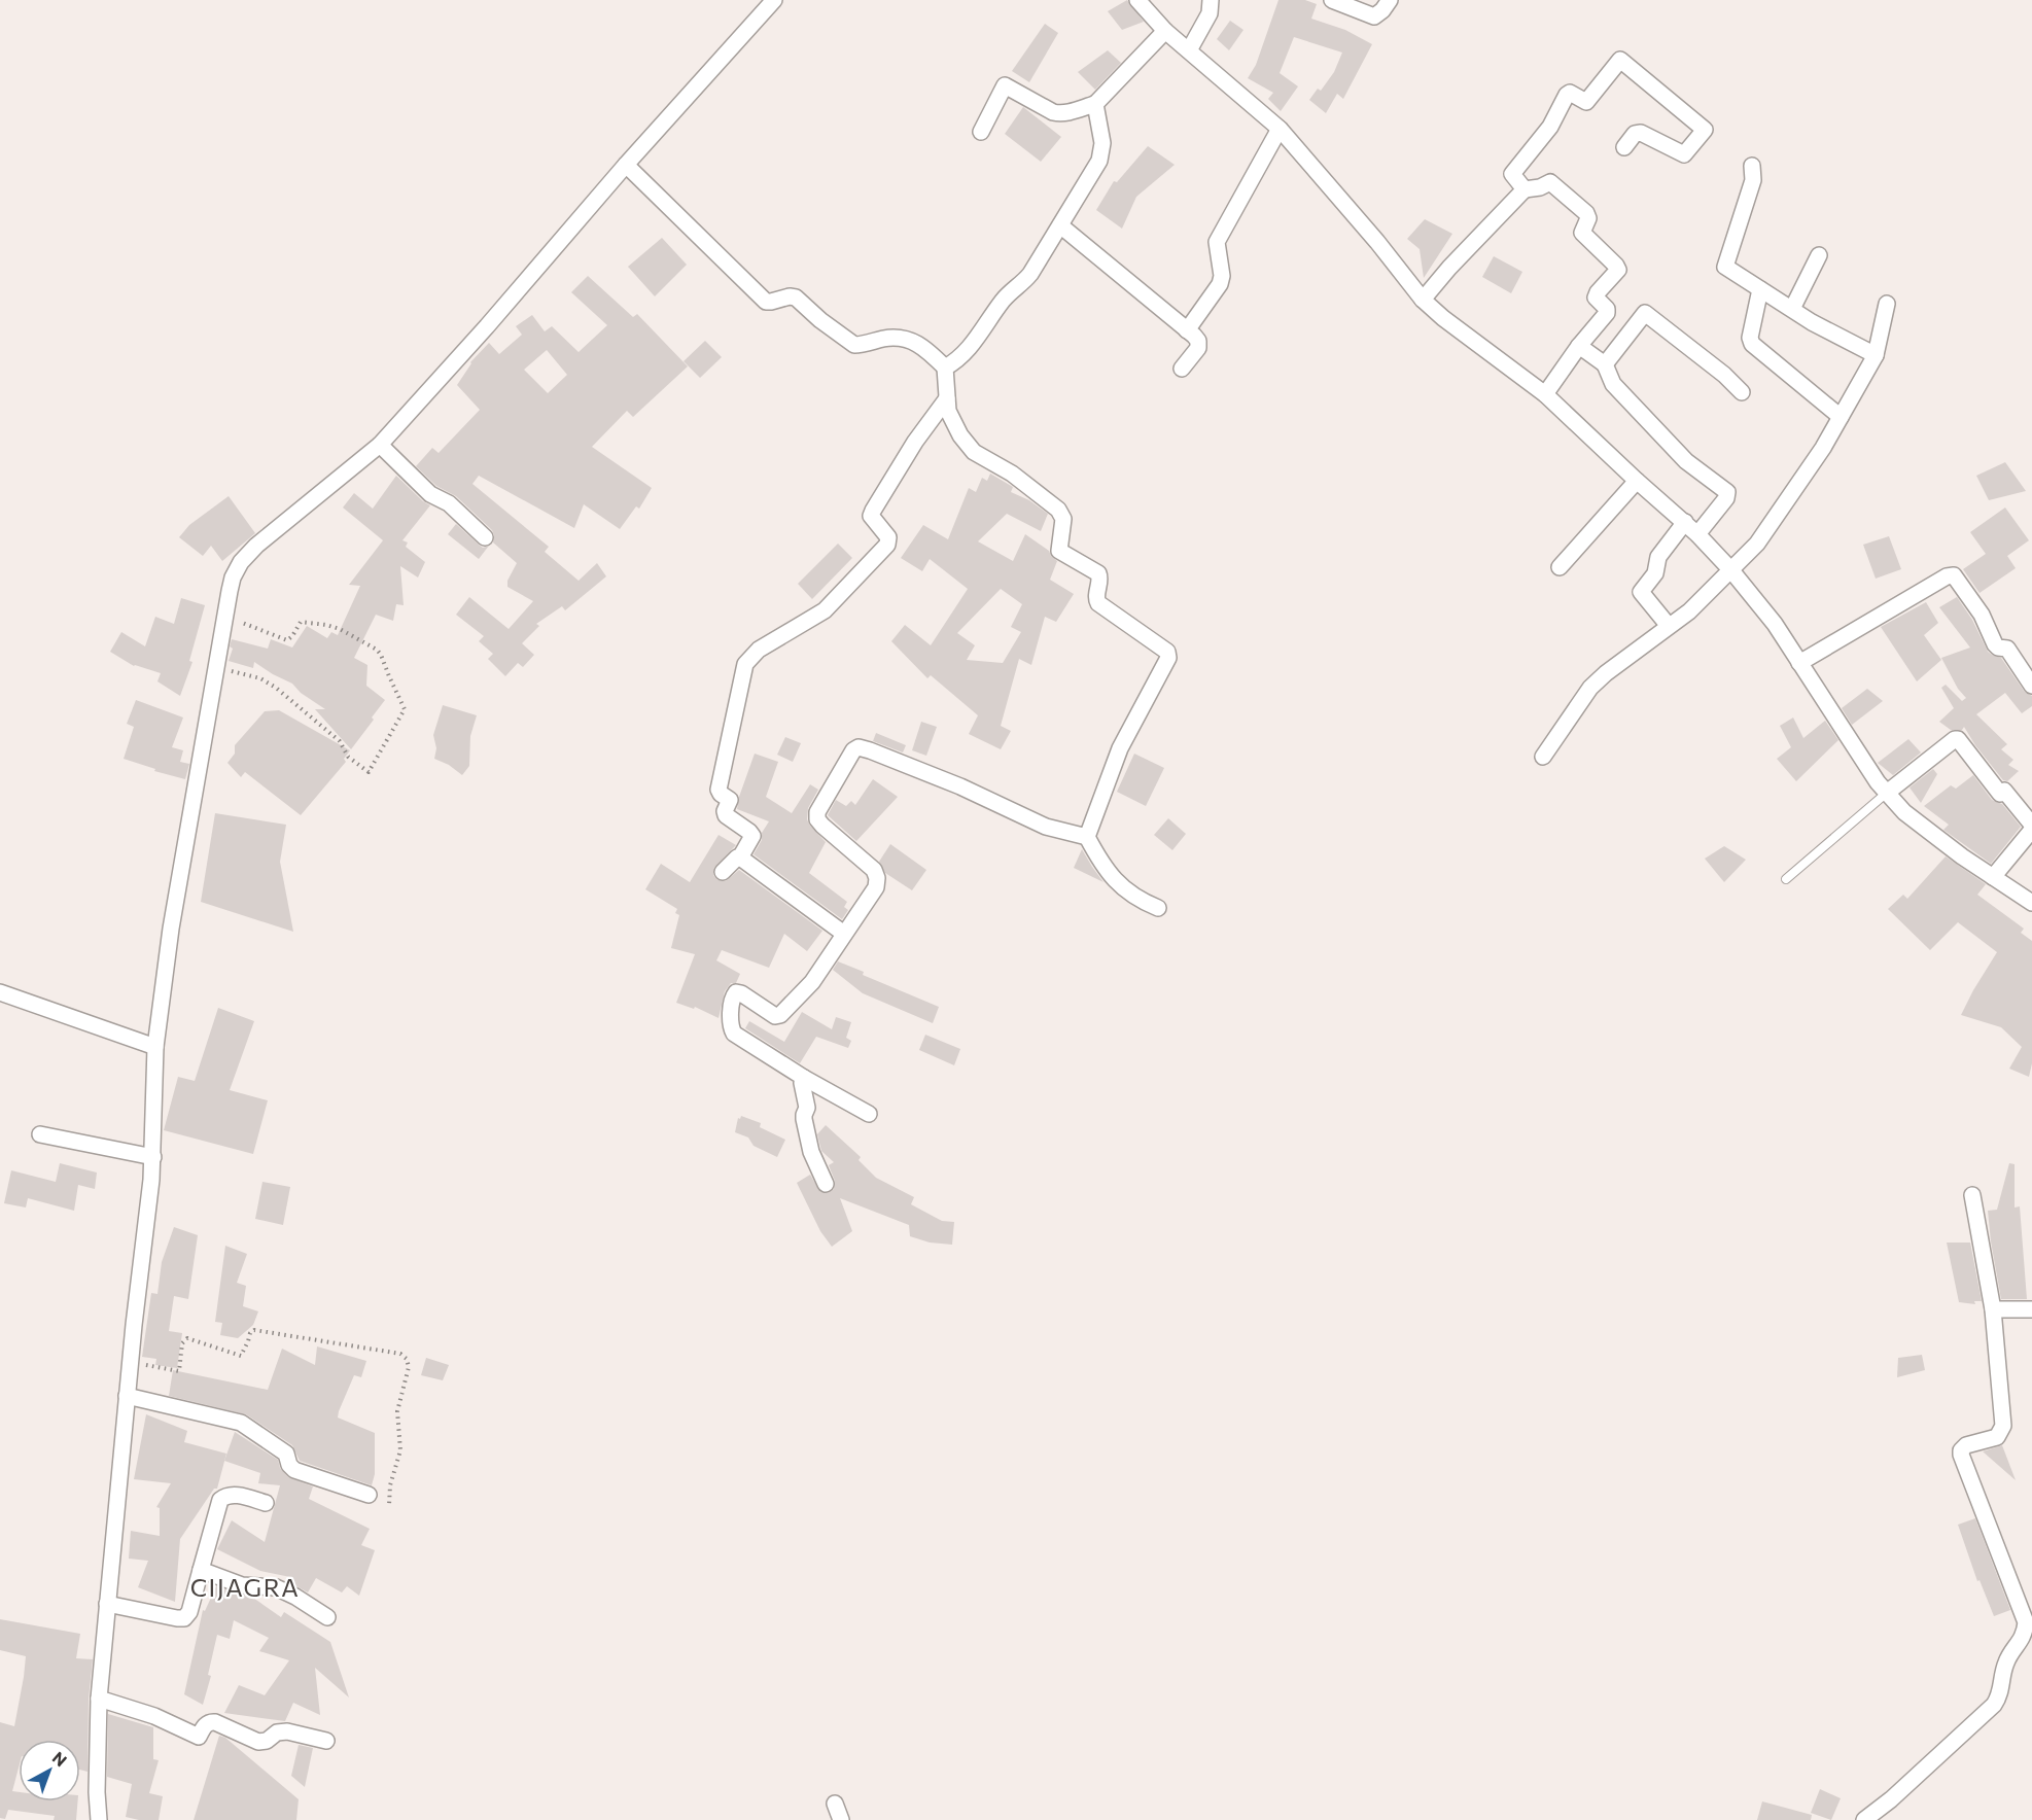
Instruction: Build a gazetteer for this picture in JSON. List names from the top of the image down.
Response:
{
  "districts": ["CIJAGRA"],
  "north": "top right"
}
